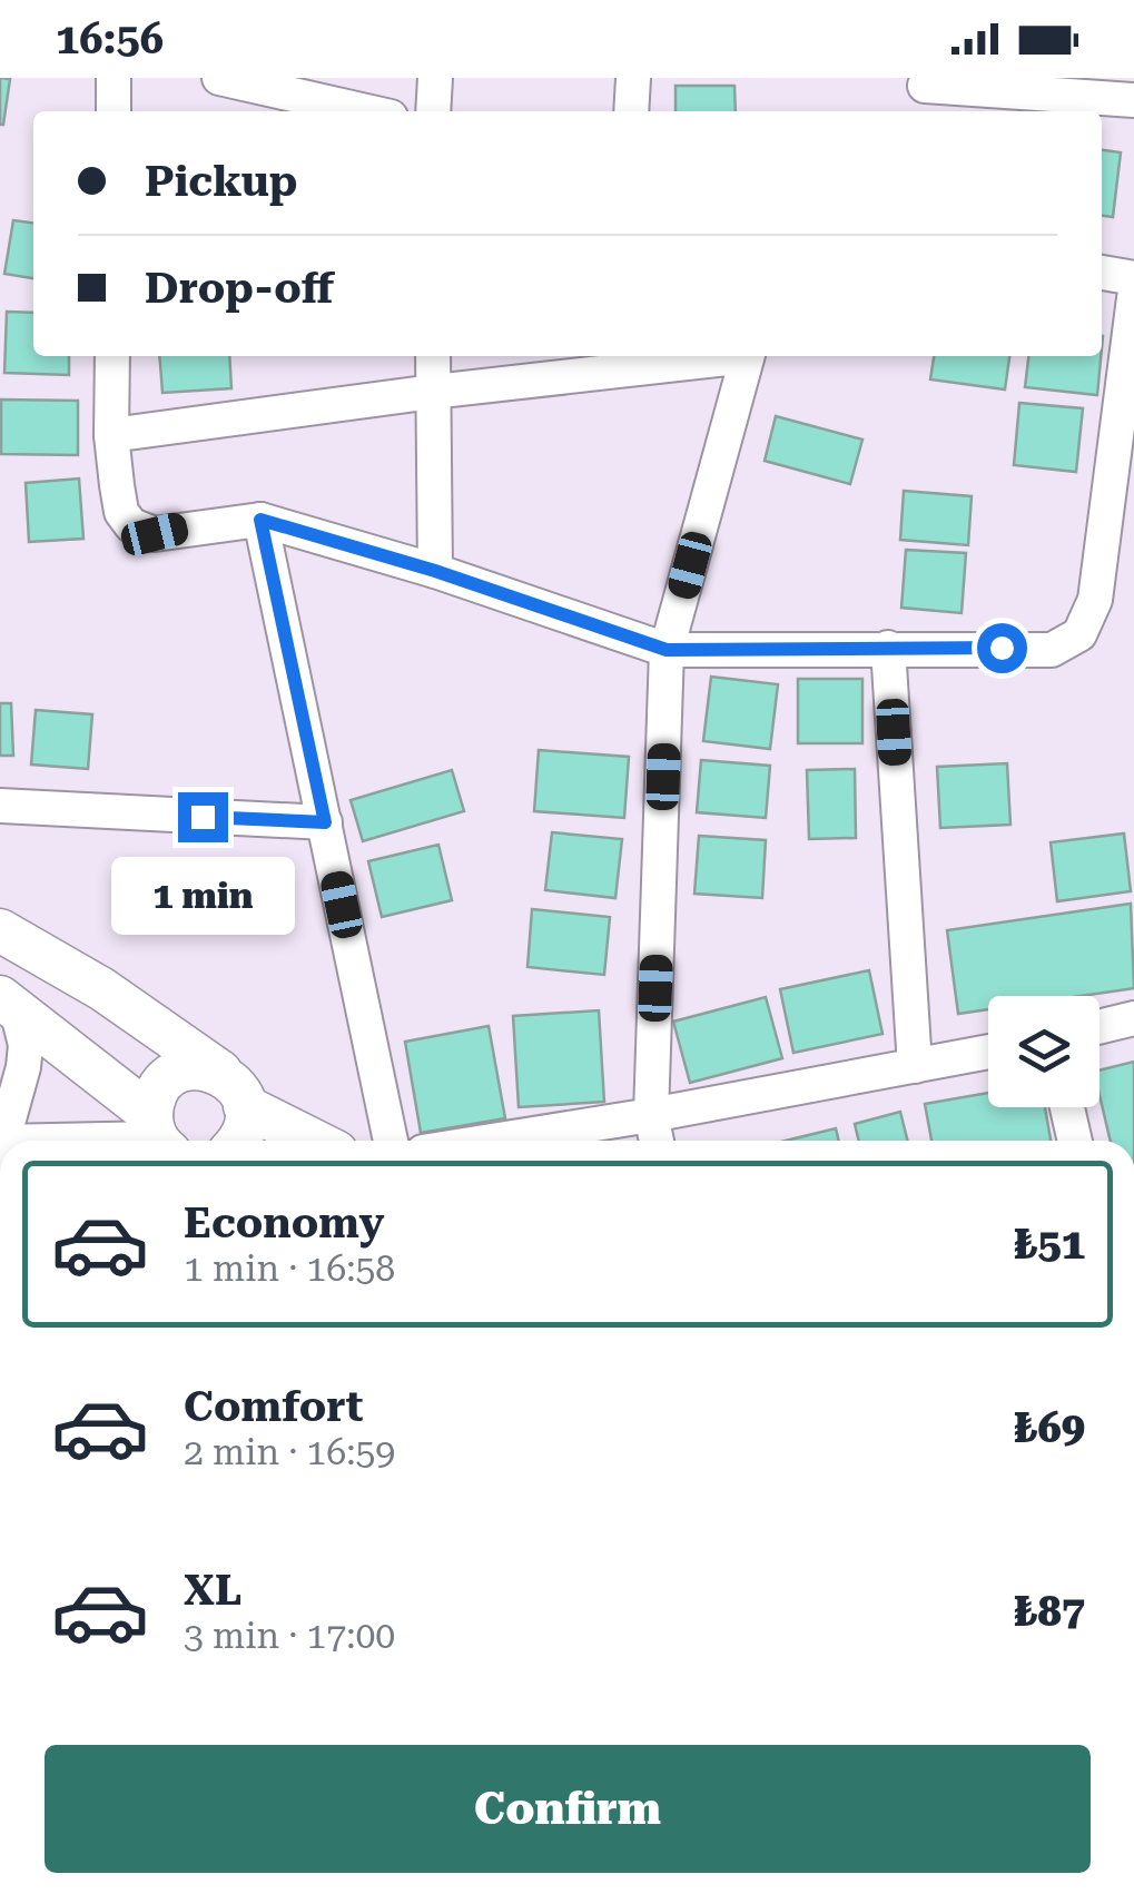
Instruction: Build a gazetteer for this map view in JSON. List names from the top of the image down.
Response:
{
  "page": {
    "status": "16:56",
    "banner": ["Pickup", "Drop-off"],
    "bubble": "1 min",
    "list": [
      {
        "name": "Economy",
        "note": "1 min · 16:58",
        "value": "₺51"
      },
      {
        "name": "Comfort",
        "note": "2 min · 16:59",
        "value": "₺69"
      },
      {
        "name": "XL",
        "note": "3 min · 17:00",
        "value": "₺87"
      }
    ],
    "buttons": "Confirm"
  }
}
